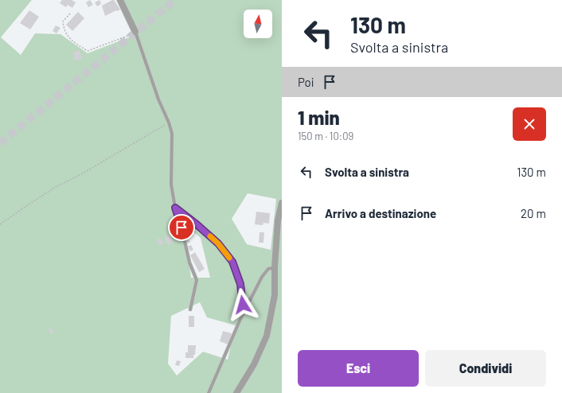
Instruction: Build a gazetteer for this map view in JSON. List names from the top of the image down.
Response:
{
  "north": "top",
  "page": {
    "turn": ["130 m", "Svolta a sinistra"],
    "then": "Poi",
    "heading": ["1 min", "150 m · 10:09"],
    "list": [
      {
        "name": "Svolta a sinistra",
        "value": "130 m"
      },
      {
        "name": "Arrivo a destinazione",
        "value": "20 m"
      }
    ],
    "buttons": ["Esci", "Condividi"]
  }
}
